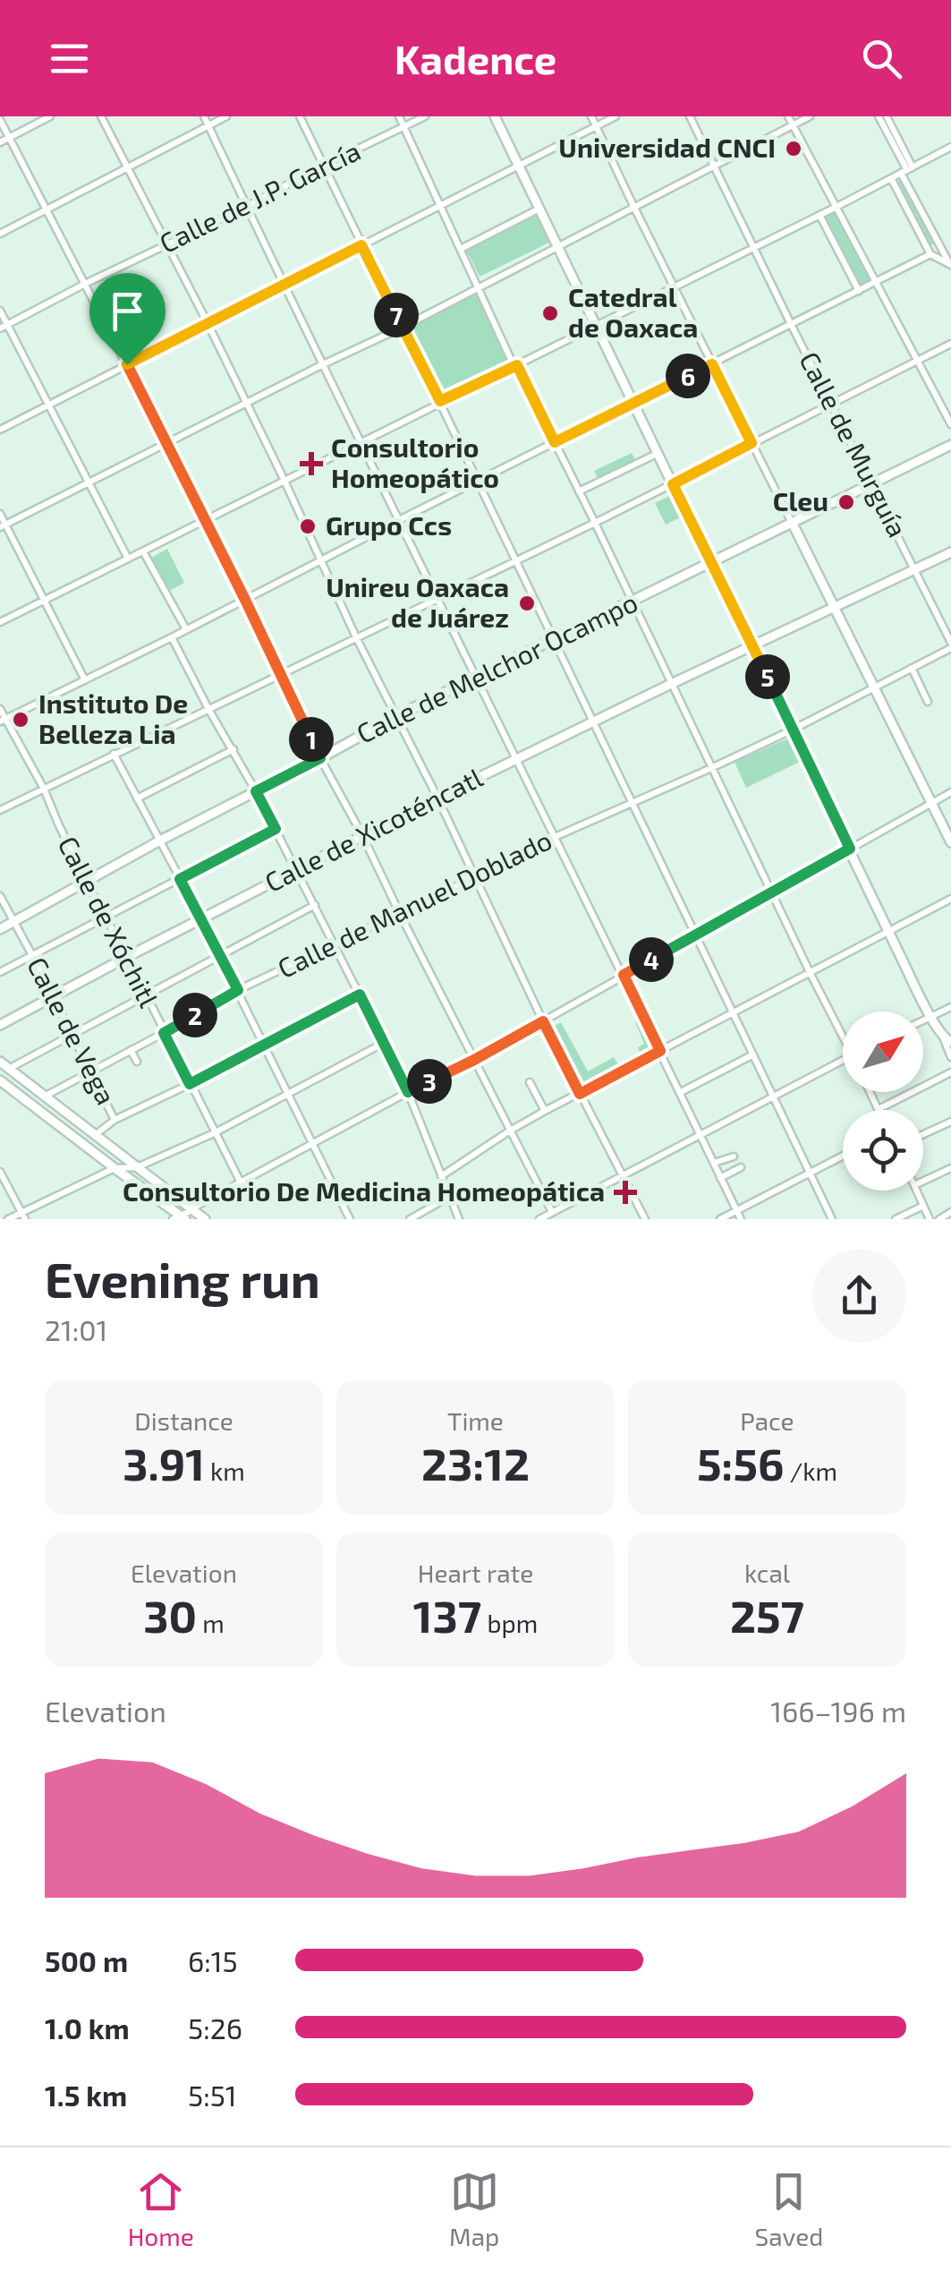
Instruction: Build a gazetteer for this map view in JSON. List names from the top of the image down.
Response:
{
  "streets": {
    "main road": ["Calle de Melchor Ocampo", "Calle de Xicoténcatl"],
    "street": [
      "Calle de J.P. García",
      "Calle de Murguía",
      "Calle de Manuel Doblado",
      "Calle de Xóchitl",
      "Calle de Vega"
    ]
  },
  "crossings": [
    ["Calle de Murguía", "Calle de Melchor Ocampo"],
    ["Calle de Murguía", "Calle de Xicoténcatl"],
    ["Calle de Murguía", "Calle de Manuel Doblado"],
    ["Calle de Melchor Ocampo", "Calle de Xóchitl"],
    ["Calle de Melchor Ocampo", "Calle de Vega"],
    ["Calle de Xicoténcatl", "Calle de Xóchitl"],
    ["Calle de Xicoténcatl", "Calle de Vega"],
    ["Calle de Manuel Doblado", "Calle de Xóchitl"],
    ["Calle de Manuel Doblado", "Calle de Vega"]
  ],
  "places": {
    "other": [
      "Universidad CNCI",
      "Catedral de Oaxaca",
      "Cleu",
      "Grupo Ccs",
      "Unireu Oaxaca de Juárez",
      "Instituto De Belleza Lia"
    ],
    "health": ["Consultorio Homeopático", "Consultorio De Medicina Homeopática"]
  },
  "north": "top right",
  "page": {
    "header": "Kadence",
    "pins": [
      "7",
      "6",
      "5",
      "1",
      "4",
      "2",
      "3"
    ],
    "heading": ["Evening run", "21:01"],
    "stats": [
      ["Distance", "3.91 km"],
      ["Time", "23:12"],
      ["Pace", "5:56 /km"],
      ["Elevation", "30 m"],
      ["Heart rate", "137 bpm"],
      ["kcal", "257"]
    ],
    "chart": ["Elevation", "166–196 m"],
    "list": [
      {
        "name": "500 m",
        "note": "6:15"
      },
      {
        "name": "1.0 km",
        "note": "5:26"
      },
      {
        "name": "1.5 km",
        "note": "5:51"
      }
    ],
    "tabs": ["Home", "Map", "Saved"]
  }
}
